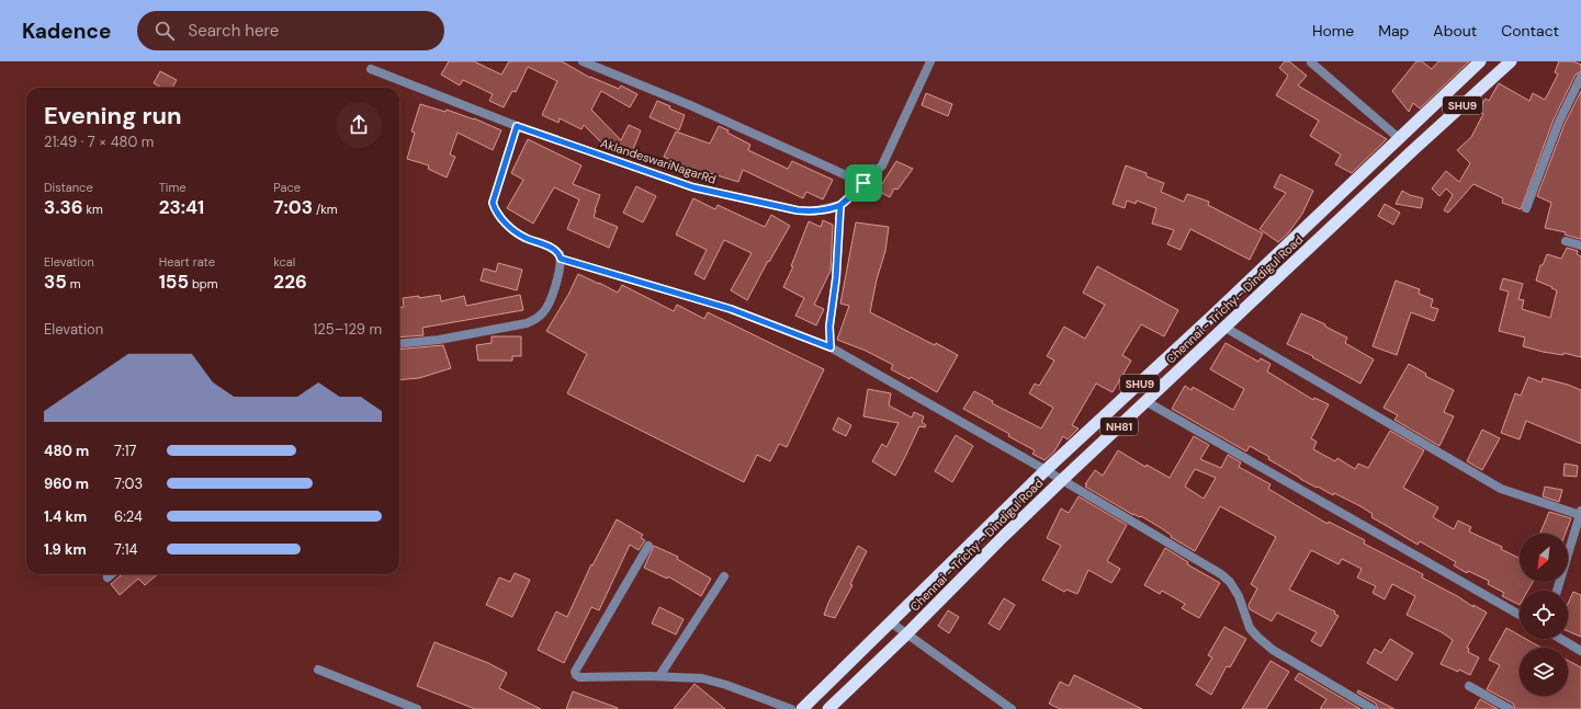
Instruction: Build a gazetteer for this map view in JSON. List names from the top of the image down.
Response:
{
  "streets": {
    "highway": ["SHU9", "Chennai - Trichy - Dindigul Road", "NH81"],
    "street": ["AklandeswariNagarRd"]
  },
  "north": "bottom left",
  "page": {
    "header": "Kadence",
    "search": "Search here",
    "nav": [
      "Home",
      "Map",
      "About",
      "Contact"
    ],
    "heading": ["Evening run", "21:49 · 7 × 480 m"],
    "stats": [
      ["Distance", "3.36 km"],
      ["Time", "23:41"],
      ["Pace", "7:03 /km"],
      ["Elevation", "35 m"],
      ["Heart rate", "155 bpm"],
      ["kcal", "226"]
    ],
    "chart": ["Elevation", "125–129 m"],
    "list": [
      {
        "name": "480 m",
        "note": "7:17"
      },
      {
        "name": "960 m",
        "note": "7:03"
      },
      {
        "name": "1.4 km",
        "note": "6:24"
      },
      {
        "name": "1.9 km",
        "note": "7:14"
      }
    ]
  }
}
